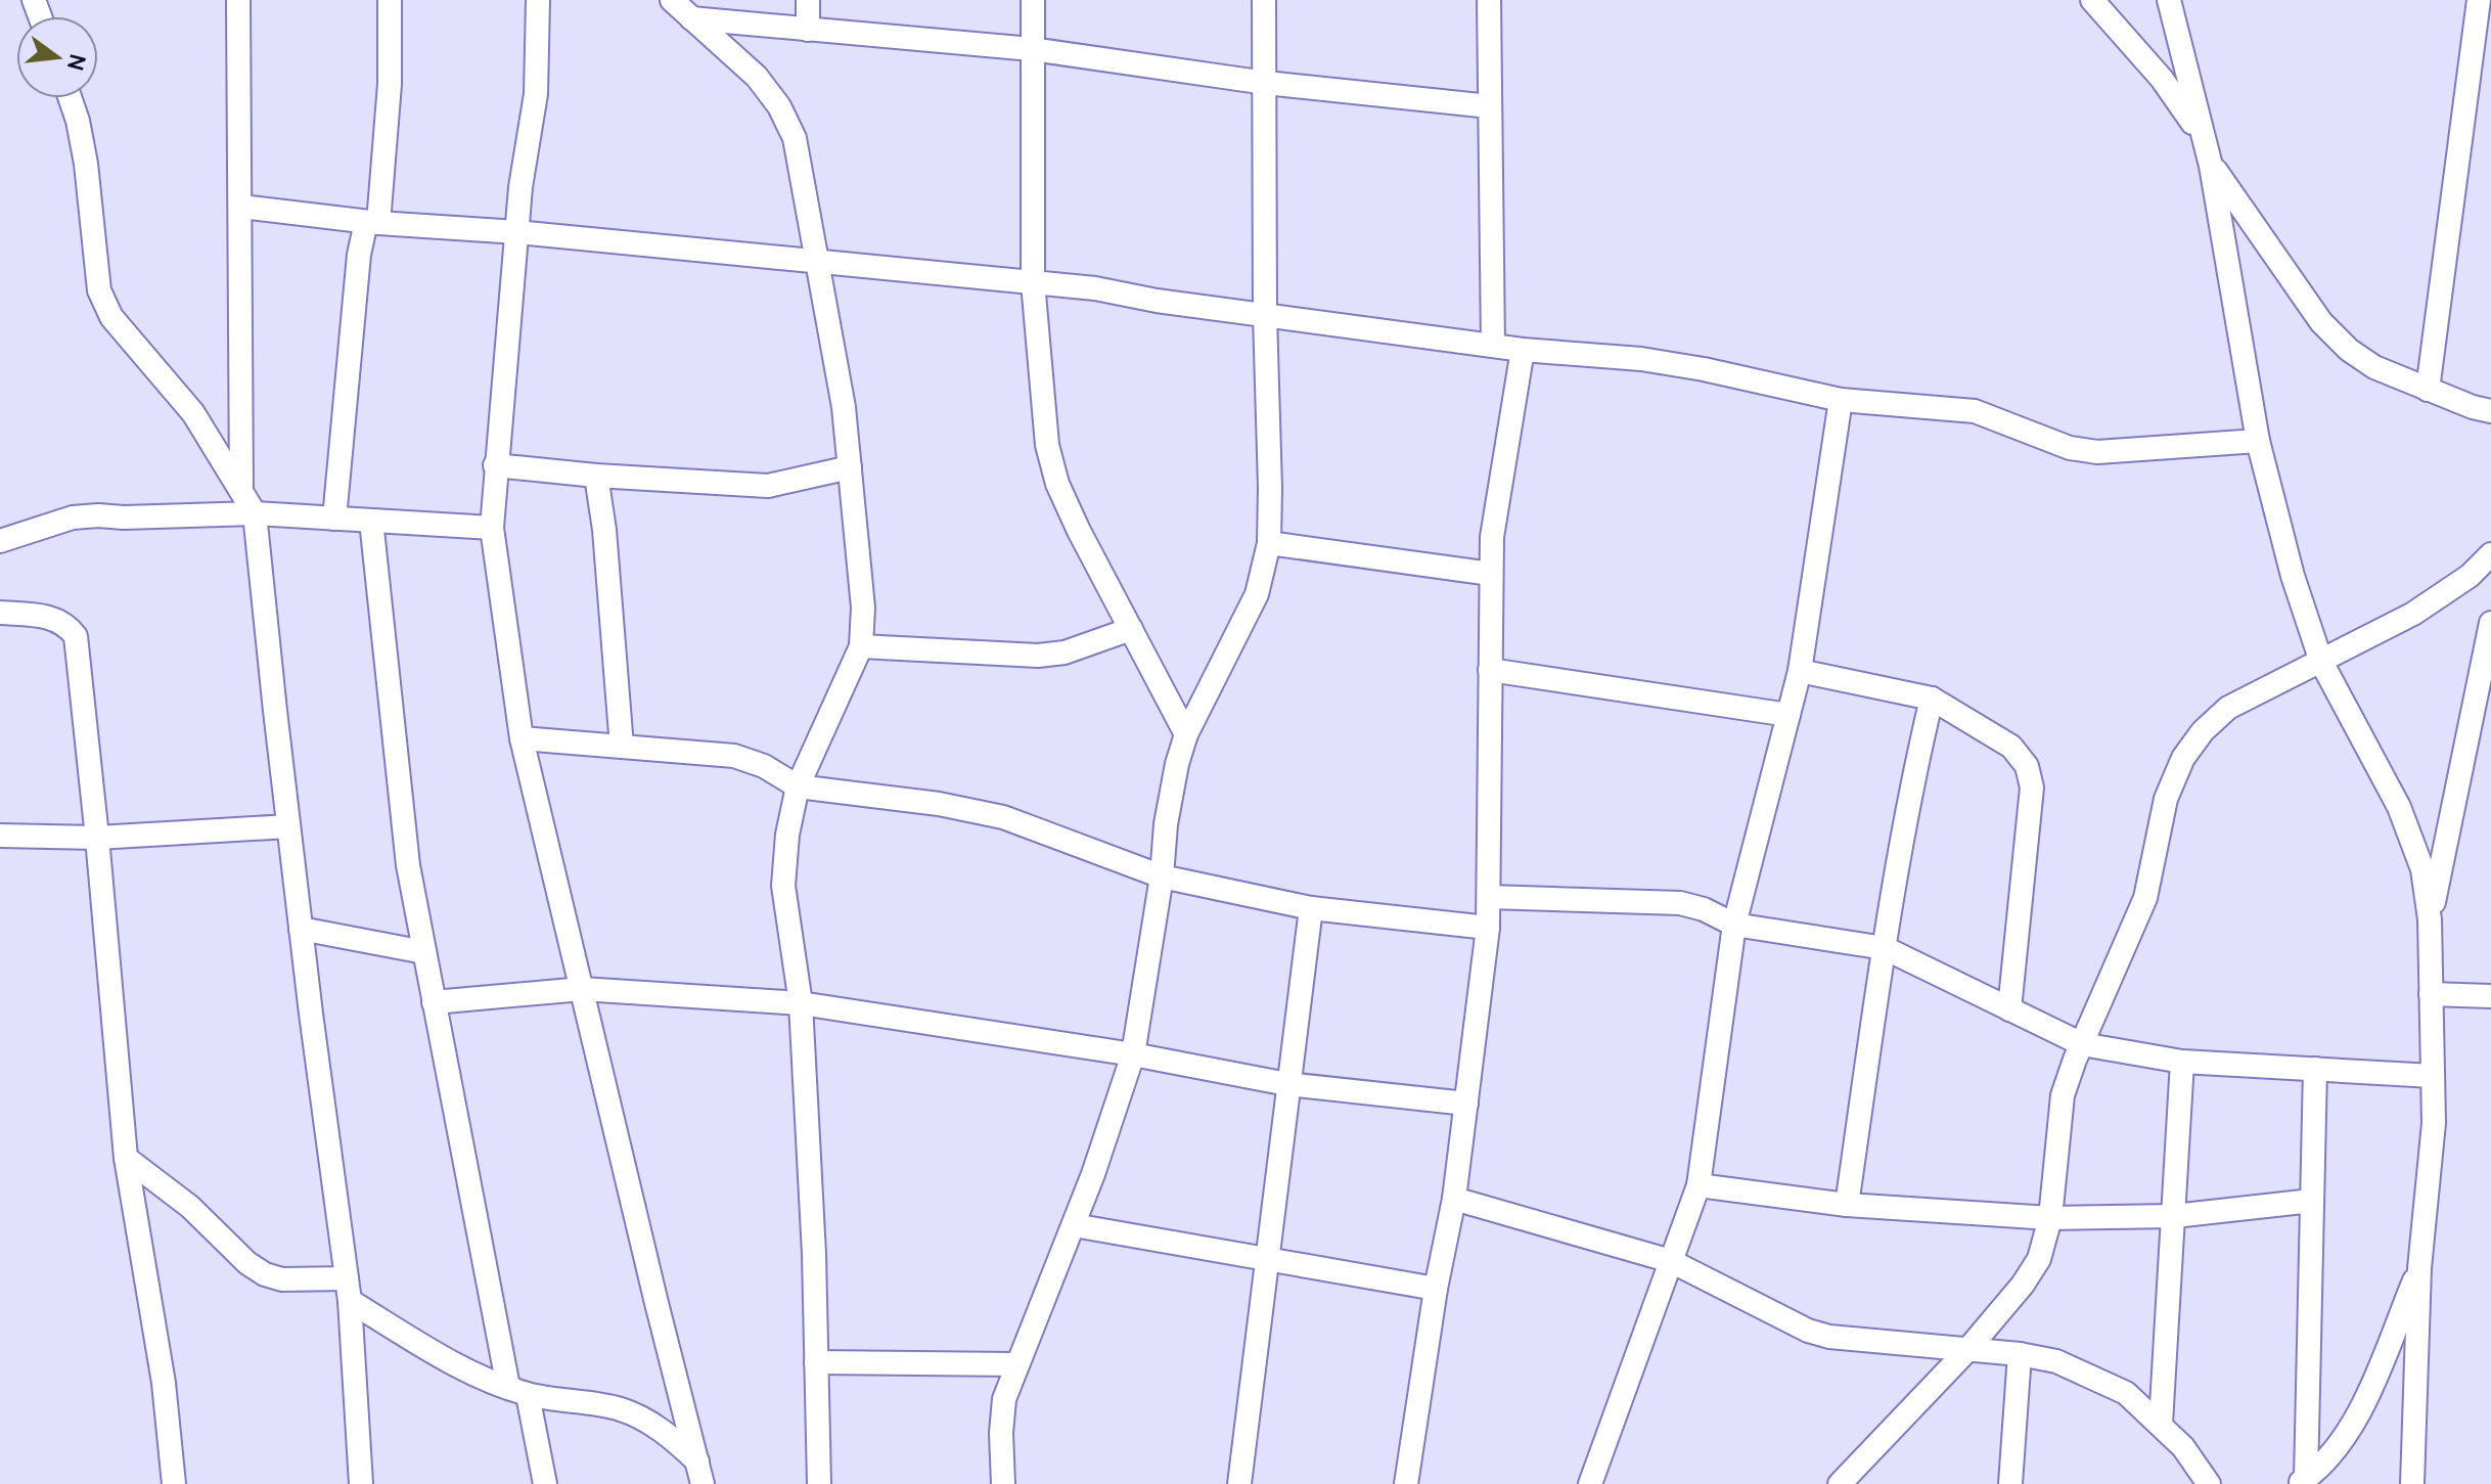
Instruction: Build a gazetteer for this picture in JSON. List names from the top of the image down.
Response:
{
  "north": "right"
}
